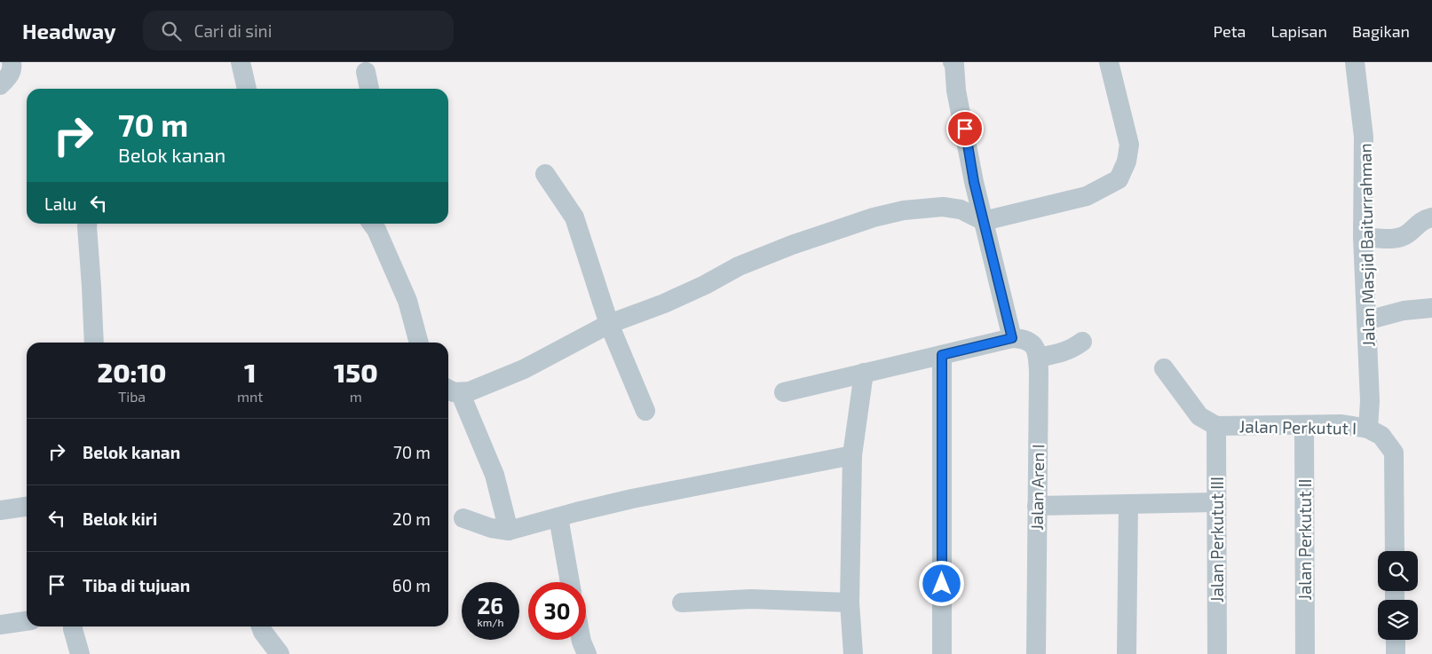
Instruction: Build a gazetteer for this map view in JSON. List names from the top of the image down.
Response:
{
  "streets": {
    "street": [
      "Jalan Masjid Baiturrahman",
      "Jalan Perkutut I",
      "Jalan Aren I",
      "Jalan Perkutut III",
      "Jalan Perkutut II"
    ]
  },
  "crossings": [
    ["Jalan Masjid Baiturrahman", "Jalan Perkutut I"],
    ["Jalan Perkutut I", "Jalan Perkutut III"],
    ["Jalan Perkutut I", "Jalan Perkutut II"]
  ],
  "page": {
    "header": "Headway",
    "search": "Cari di sini",
    "nav": ["Peta", "Lapisan", "Bagikan"],
    "turn": ["70 m", "Belok kanan"],
    "then": "Lalu",
    "eta": [
      "20:10",
      "Tiba",
      "1",
      "mnt",
      "150",
      "m"
    ],
    "list": [
      {
        "name": "Belok kanan",
        "value": "70 m"
      },
      {
        "name": "Belok kiri",
        "value": "20 m"
      },
      {
        "name": "Tiba di tujuan",
        "value": "60 m"
      }
    ],
    "speed": "26 km/h",
    "limit": "30"
  }
}
